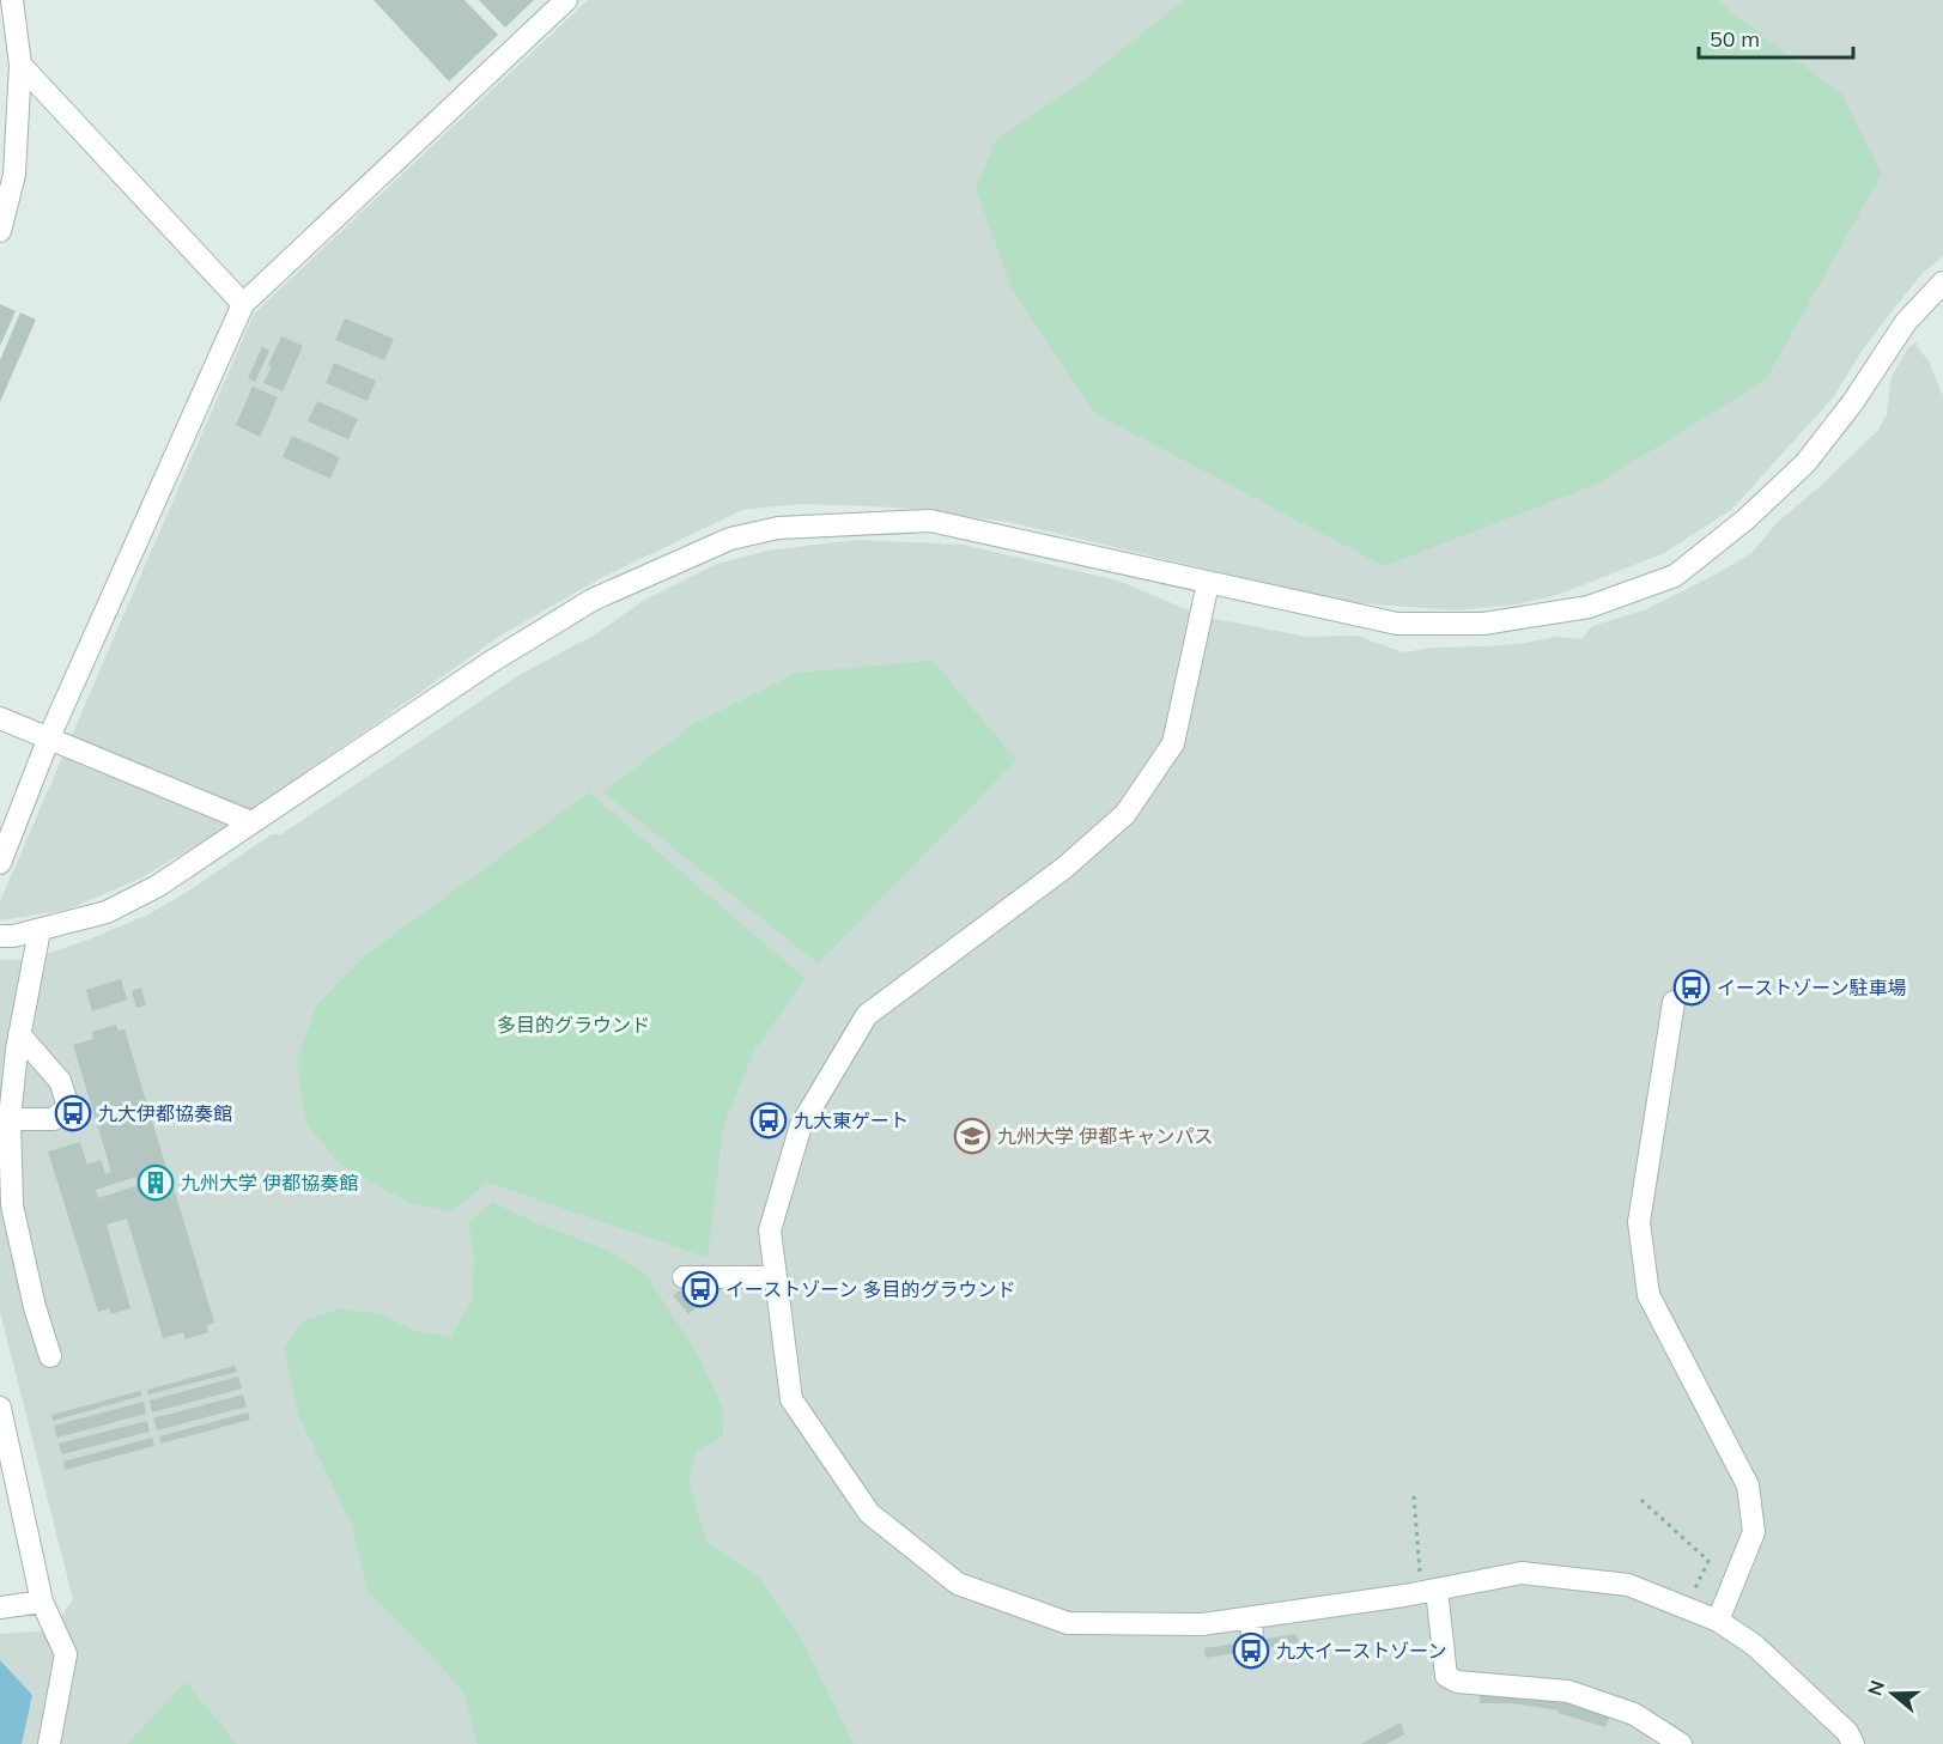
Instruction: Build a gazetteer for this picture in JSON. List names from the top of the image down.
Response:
{
  "parks": ["多目的グラウンド"],
  "places": {
    "bus stop": [
      "イーストゾーン駐車場",
      "九大伊都協奏館",
      "九大東ゲート",
      "イーストゾーン 多目的グラウンド",
      "九大イーストゾーン"
    ],
    "school or university": ["九州大学 伊都キャンパス"],
    "building": ["九州大学 伊都協奏館"]
  },
  "scale_bar": "50 m",
  "north": "left"
}
